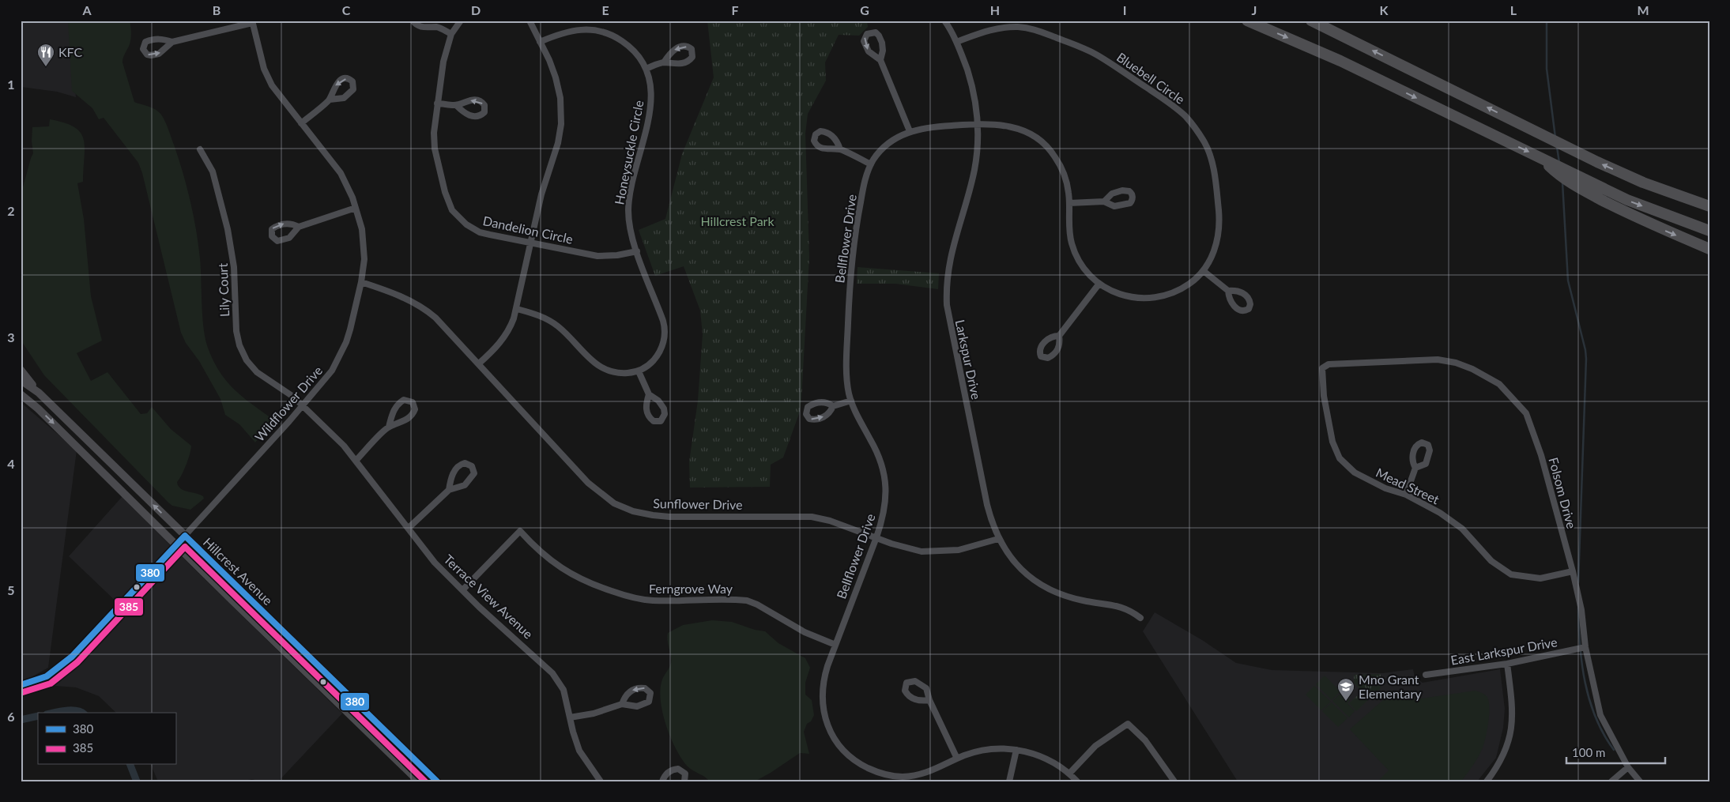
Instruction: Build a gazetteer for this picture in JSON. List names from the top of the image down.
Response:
{
  "streets": {
    "main road": ["Hillcrest Avenue"],
    "street": [
      "Bluebell Circle",
      "Honeysuckle Circle",
      "Dandelion Circle",
      "Bellflower Drive",
      "Lily Court",
      "Larkspur Drive",
      "Wildflower Drive",
      "Mead Street",
      "Folsom Drive",
      "Sunflower Drive",
      "Ferngrove Way",
      "Terrace View Avenue",
      "East Larkspur Drive"
    ]
  },
  "crossings": [
    ["Bluebell Circle", "Bellflower Drive"],
    ["Bluebell Circle", "Larkspur Drive"],
    ["Honeysuckle Circle", "Dandelion Circle"],
    ["Bellflower Drive", "Larkspur Drive"],
    ["Bellflower Drive", "Sunflower Drive"],
    ["Bellflower Drive", "Ferngrove Way"],
    ["Lily Court", "Wildflower Drive"],
    ["Lily Court", "Terrace View Avenue"],
    ["Larkspur Drive", "Sunflower Drive"],
    ["Wildflower Drive", "Sunflower Drive"],
    ["Wildflower Drive", "Hillcrest Avenue"],
    ["Wildflower Drive", "Terrace View Avenue"],
    ["Mead Street", "Folsom Drive"],
    ["Folsom Drive", "East Larkspur Drive"],
    ["Ferngrove Way", "Terrace View Avenue"]
  ],
  "parks": ["Hillcrest Park"],
  "places": {
    "restaurant": ["KFC"],
    "school or university": ["Mno Grant Elementary"]
  },
  "lines": ["transit line 380", "transit line 385"],
  "legend": ["380", "385"],
  "scale_bar": "100 m",
  "grid": {
    "columns": [
      "A",
      "B",
      "C",
      "D",
      "E",
      "F",
      "G",
      "H",
      "I",
      "J",
      "K",
      "L",
      "M"
    ],
    "rows": [
      "1",
      "2",
      "3",
      "4",
      "5",
      "6"
    ]
  }
}
